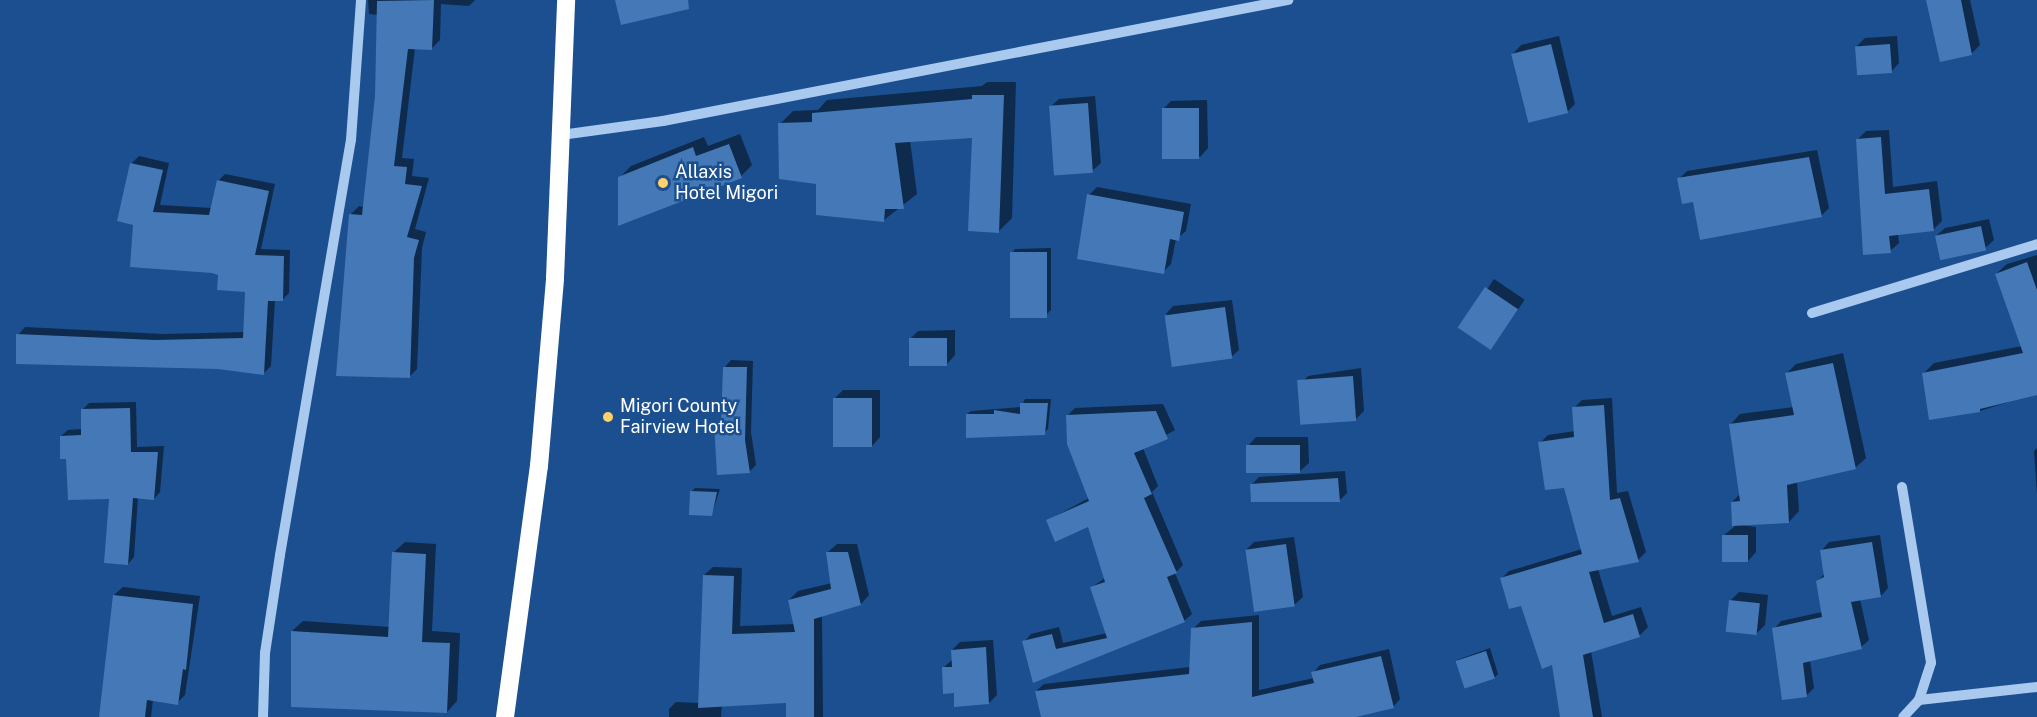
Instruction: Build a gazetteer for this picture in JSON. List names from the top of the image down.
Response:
{
  "places": ["Allaxis Hotel Migori", "Migori County Fairview Hotel"]
}
